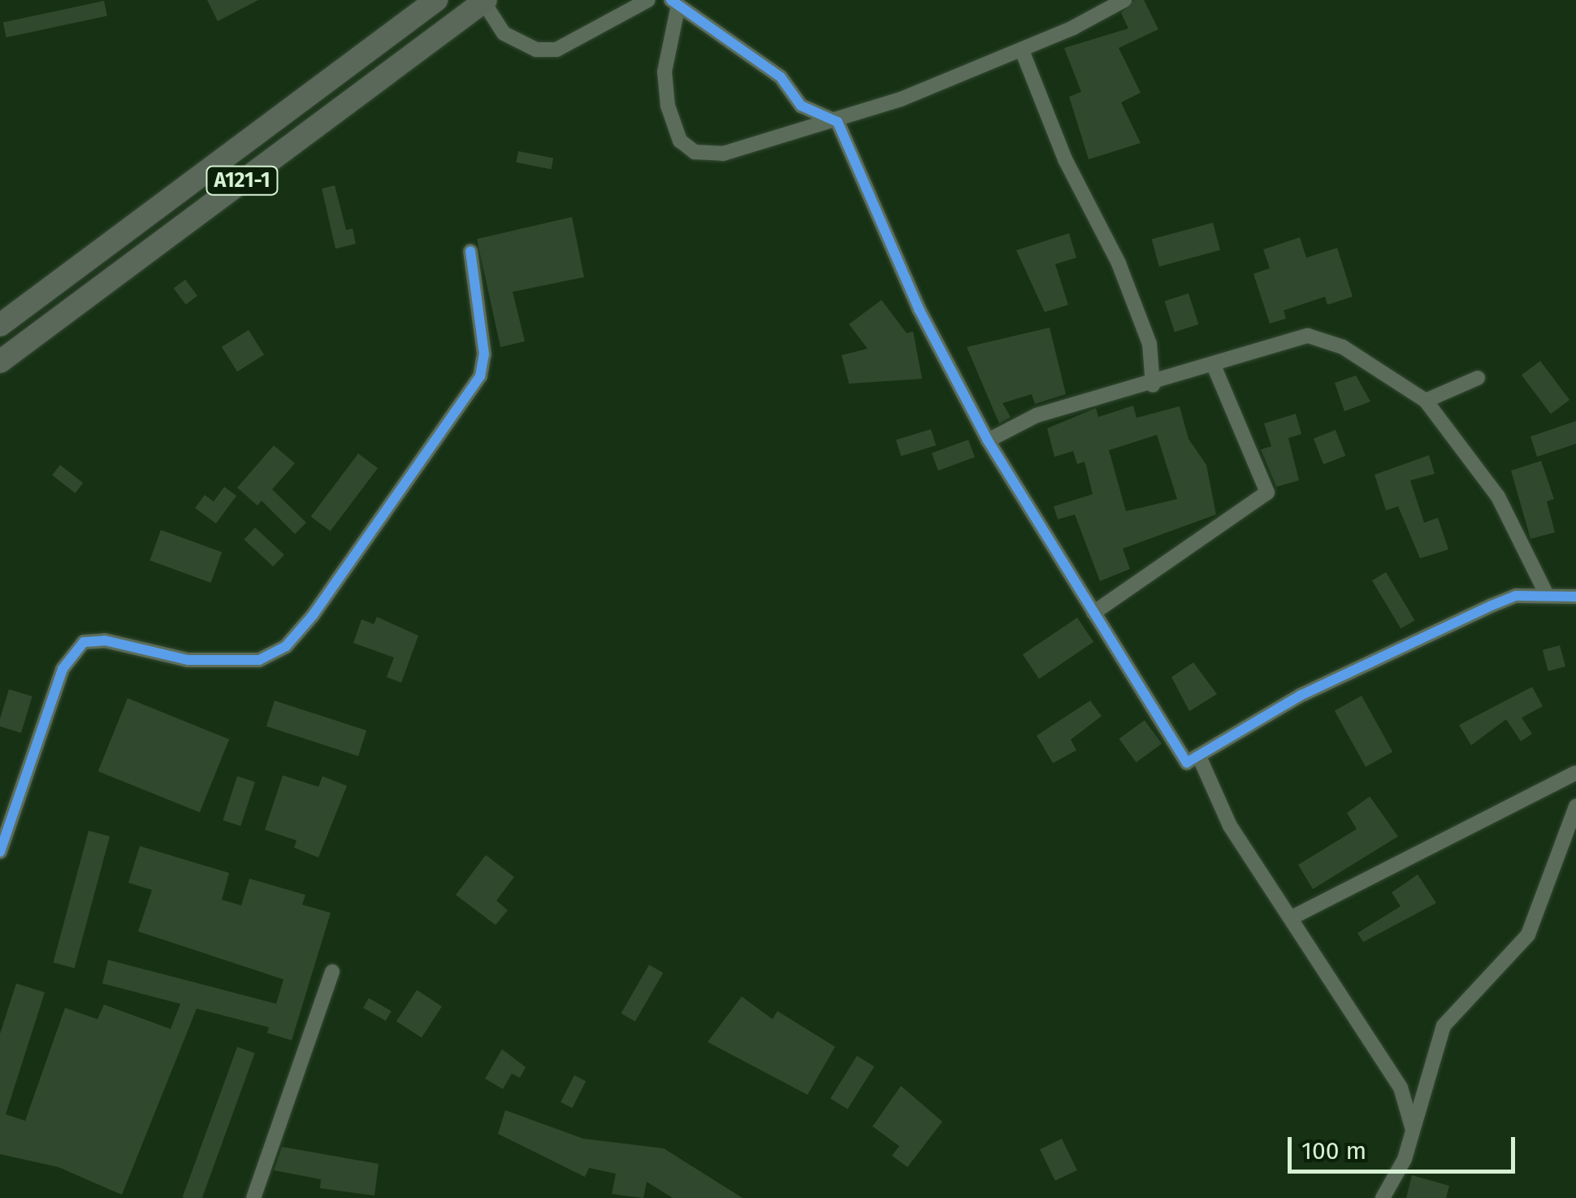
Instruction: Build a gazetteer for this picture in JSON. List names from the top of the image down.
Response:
{
  "streets": {
    "highway": ["A121-1"]
  },
  "scale_bar": "100 m"
}
